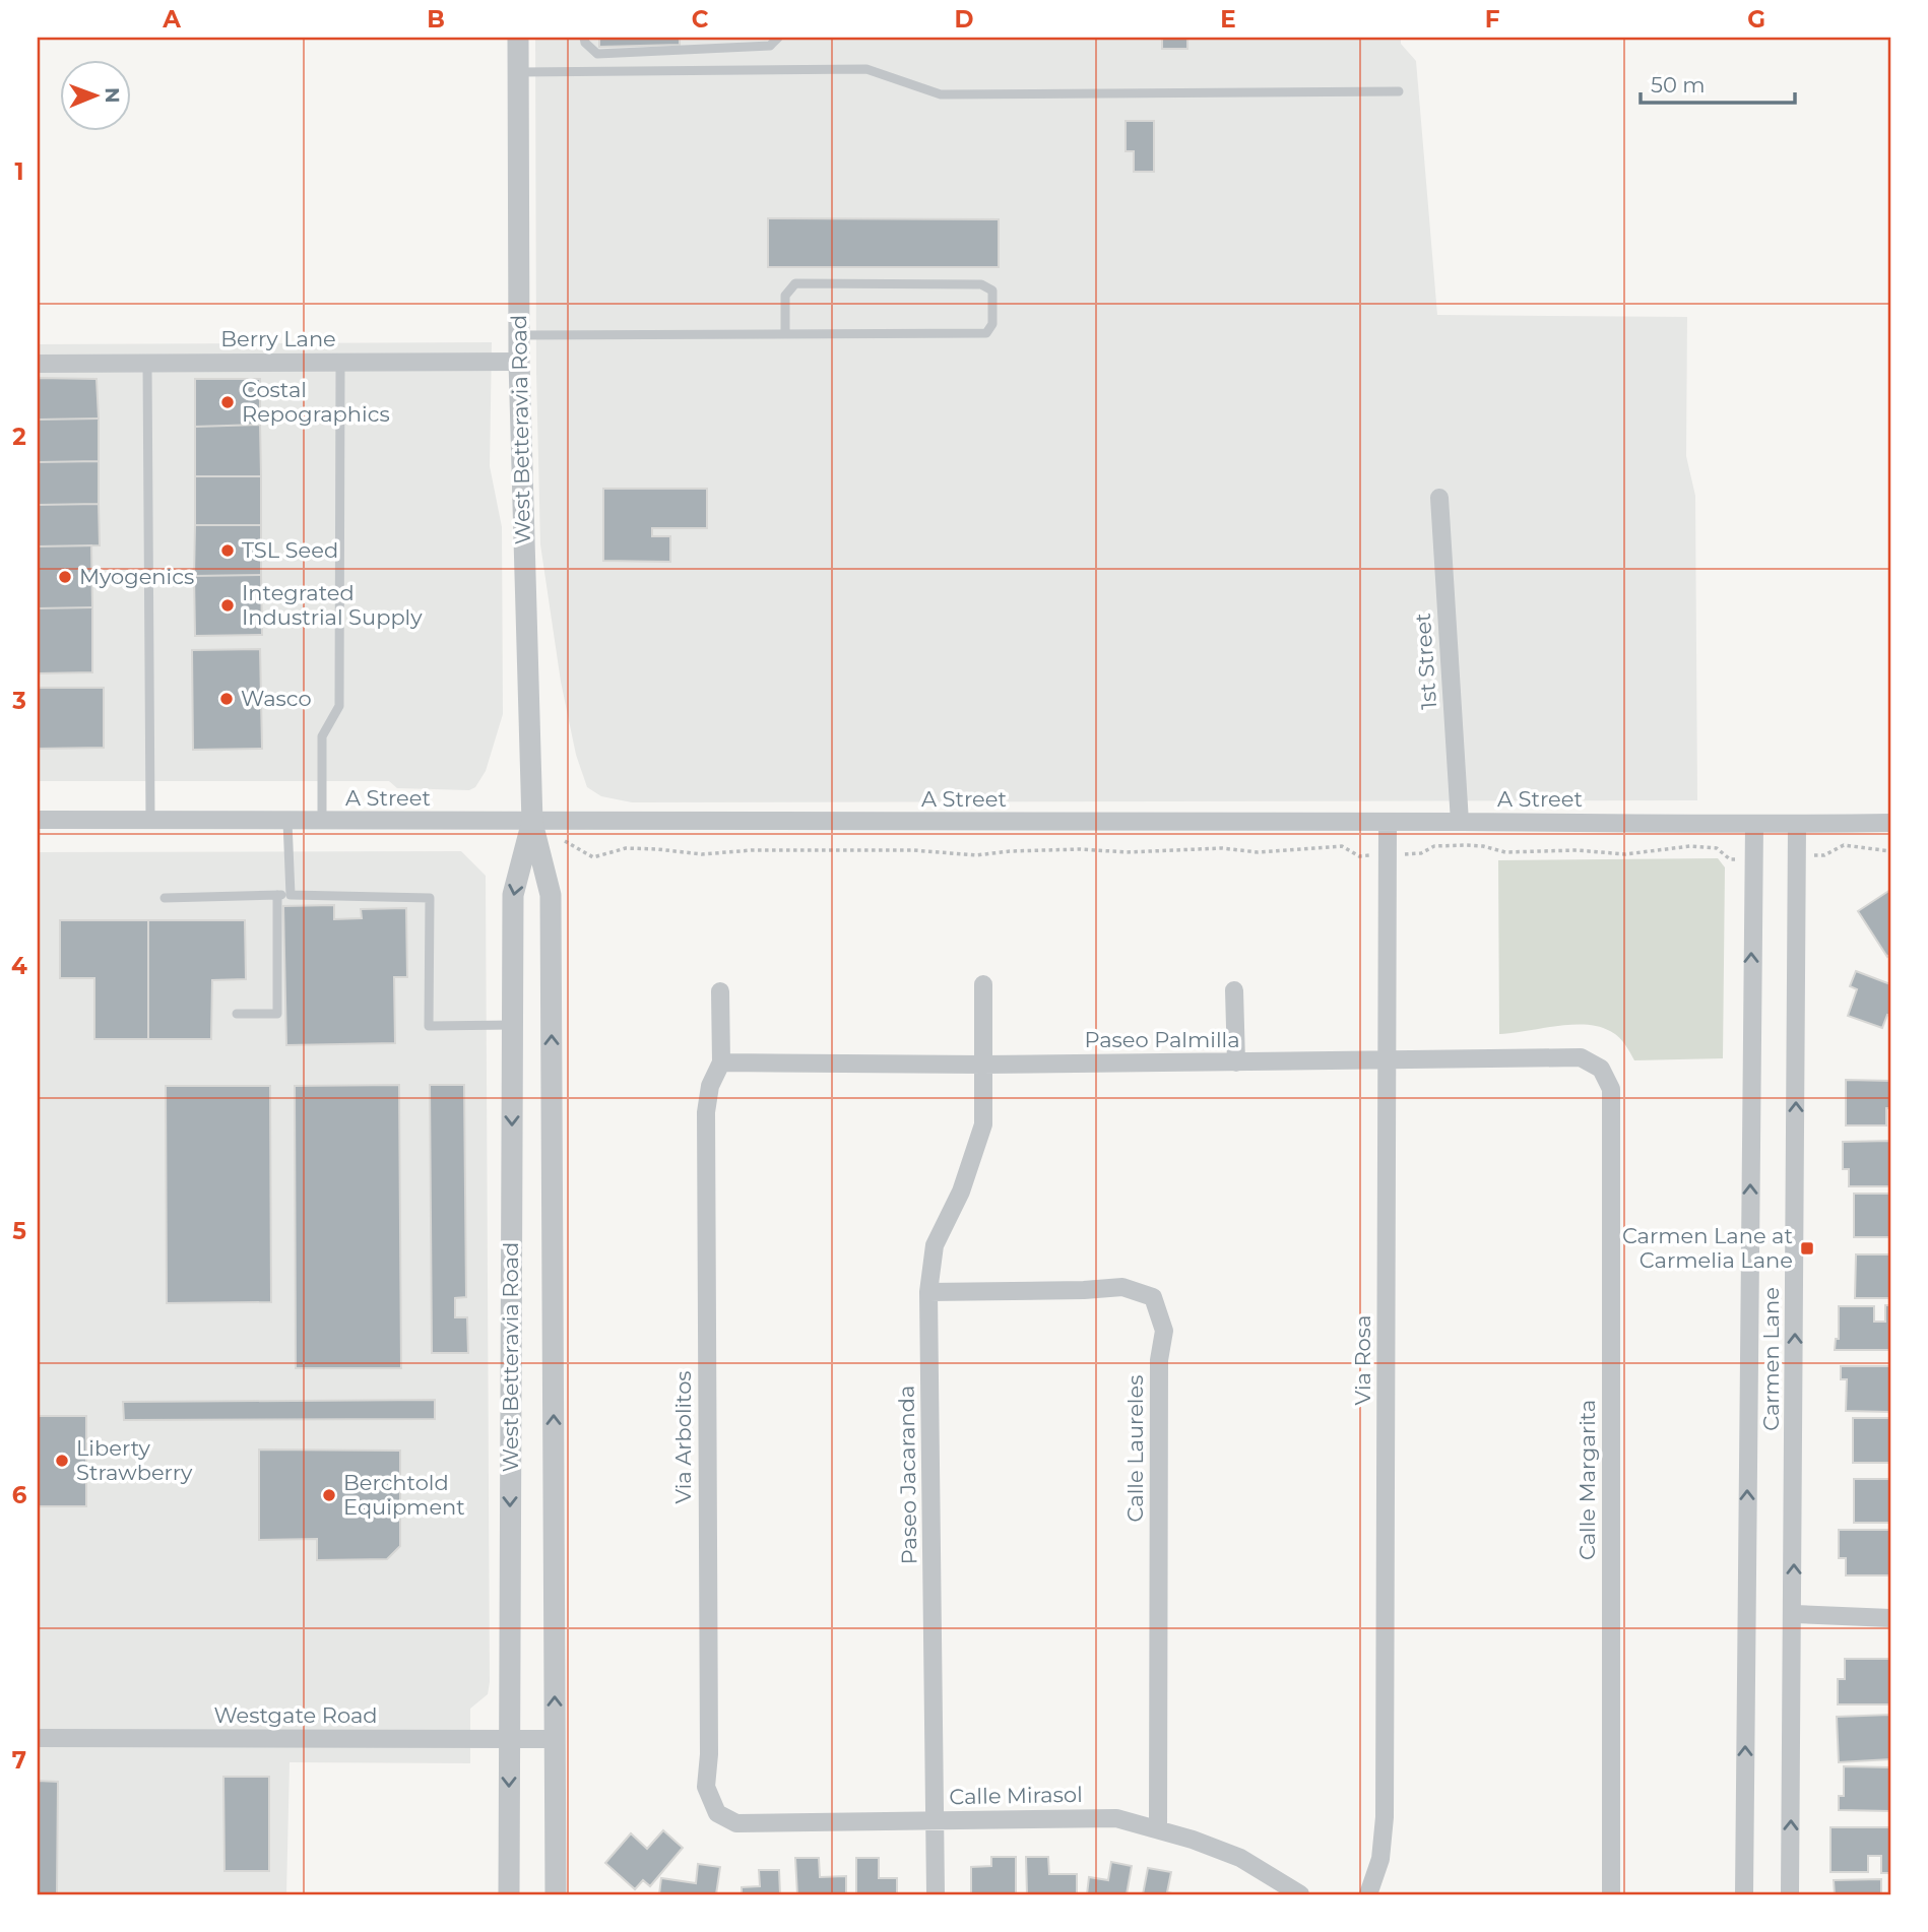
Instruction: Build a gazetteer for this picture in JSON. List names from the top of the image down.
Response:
{
  "streets": {
    "street": [
      "Berry Lane",
      "West Betteravia Road",
      "1st Street",
      "A Street",
      "Paseo Palmilla",
      "Carmen Lane",
      "Via Rosa",
      "Via Arbolitos",
      "Calle Laureles",
      "Paseo Jacaranda",
      "Calle Margarita",
      "Westgate Road",
      "Calle Mirasol"
    ]
  },
  "crossings": [
    ["Berry Lane", "West Betteravia Road"],
    ["West Betteravia Road", "A Street"],
    ["West Betteravia Road", "Westgate Road"],
    ["1st Street", "A Street"],
    ["A Street", "Carmen Lane"],
    ["A Street", "Via Rosa"],
    ["Paseo Palmilla", "Via Rosa"],
    ["Paseo Palmilla", "Via Arbolitos"],
    ["Paseo Palmilla", "Paseo Jacaranda"],
    ["Paseo Palmilla", "Calle Margarita"],
    ["Via Arbolitos", "Calle Mirasol"],
    ["Calle Laureles", "Paseo Jacaranda"],
    ["Calle Laureles", "Calle Mirasol"],
    ["Paseo Jacaranda", "Calle Mirasol"]
  ],
  "one_way": ["Carmen Lane"],
  "places": {
    "other": [
      "Costal Repographics",
      "TSL Seed",
      "Myogenics",
      "Integrated Industrial Supply",
      "Wasco",
      "Liberty Strawberry",
      "Berchtold Equipment"
    ],
    "transit": ["Carmen Lane at Carmelia Lane"]
  },
  "scale_bar": "50 m",
  "north": "right",
  "grid": {
    "columns": [
      "A",
      "B",
      "C",
      "D",
      "E",
      "F",
      "G"
    ],
    "rows": [
      "1",
      "2",
      "3",
      "4",
      "5",
      "6",
      "7"
    ]
  }
}
